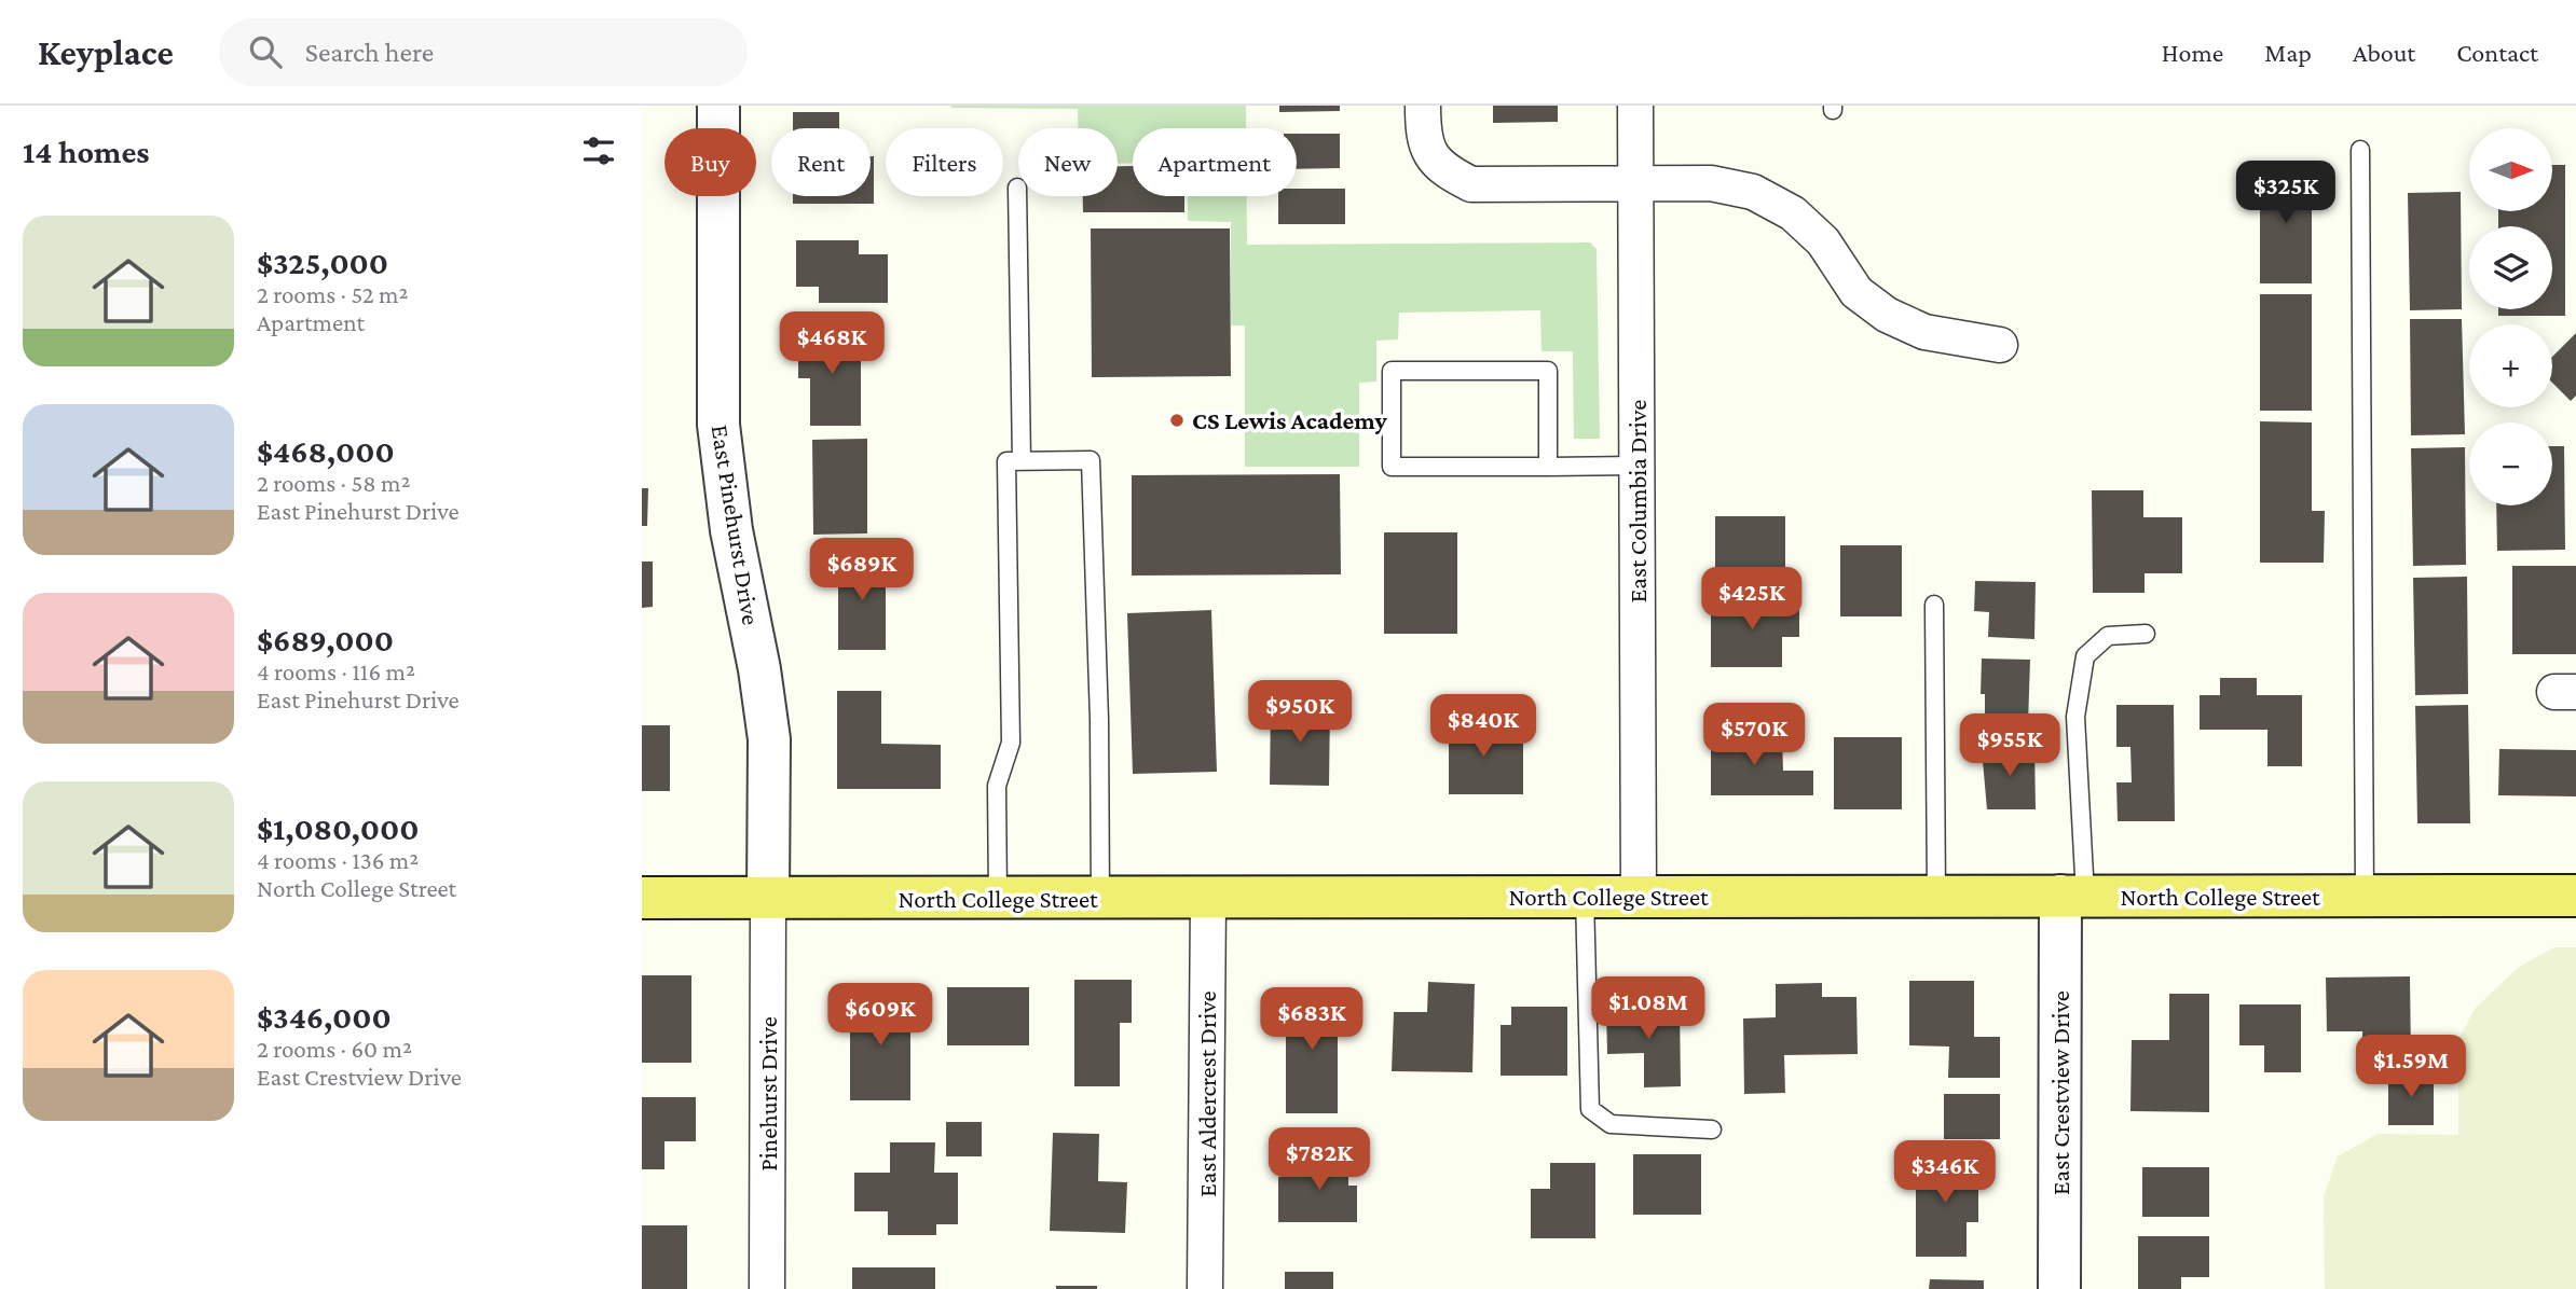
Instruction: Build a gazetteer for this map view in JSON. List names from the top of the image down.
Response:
{
  "streets": {
    "main road": ["North College Street"],
    "street": [
      "East Columbia Drive",
      "East Pinehurst Drive",
      "East Crestview Drive",
      "Pinehurst Drive",
      "East Aldercrest Drive"
    ]
  },
  "crossings": [
    ["East Columbia Drive", "North College Street"],
    ["East Pinehurst Drive", "North College Street"],
    ["East Pinehurst Drive", "Pinehurst Drive"],
    ["North College Street", "East Crestview Drive"],
    ["North College Street", "Pinehurst Drive"],
    ["North College Street", "East Aldercrest Drive"]
  ],
  "places": ["CS Lewis Academy"],
  "north": "right",
  "page": {
    "header": "Keyplace",
    "search": "Search here",
    "nav": [
      "Home",
      "Map",
      "About",
      "Contact"
    ],
    "heading": "14 homes",
    "map_buttons": ["+", "−"],
    "chip": [
      "Buy",
      "Rent",
      "Filters",
      "New",
      "Apartment"
    ],
    "price": [
      "$325K",
      "$468K",
      "$689K",
      "$425K",
      "$950K",
      "$840K",
      "$570K",
      "$955K",
      "$1.08M",
      "$609K",
      "$683K",
      "$1.59M",
      "$782K",
      "$346K"
    ],
    "list": [
      {
        "name": "$325,000",
        "note": "2 rooms · 52 m² · Apartment"
      },
      {
        "name": "$468,000",
        "note": "2 rooms · 58 m² · East Pinehurst Drive"
      },
      {
        "name": "$689,000",
        "note": "4 rooms · 116 m² · East Pinehurst Drive"
      },
      {
        "name": "$1,080,000",
        "note": "4 rooms · 136 m² · North College Street"
      },
      {
        "name": "$346,000",
        "note": "2 rooms · 60 m² · East Crestview Drive"
      }
    ]
  }
}
